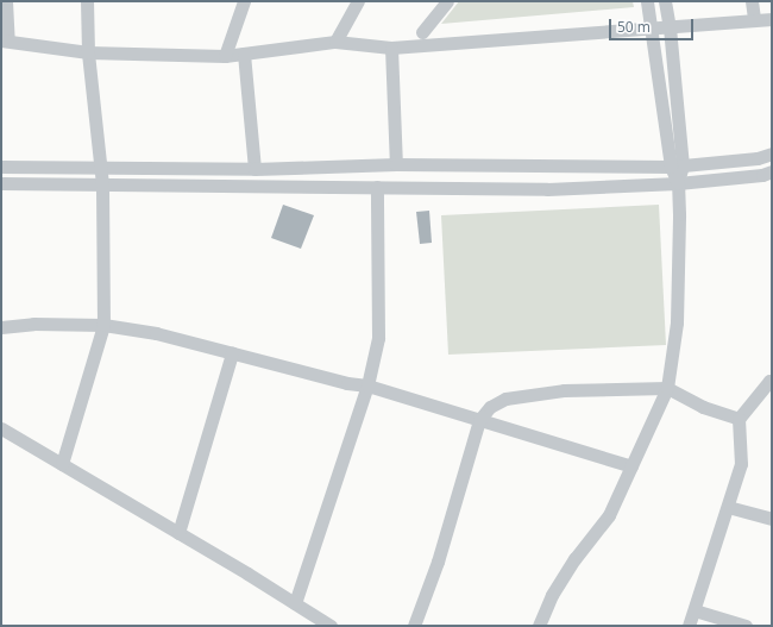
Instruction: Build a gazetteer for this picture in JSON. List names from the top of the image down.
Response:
{
  "scale_bar": "50 m"
}
